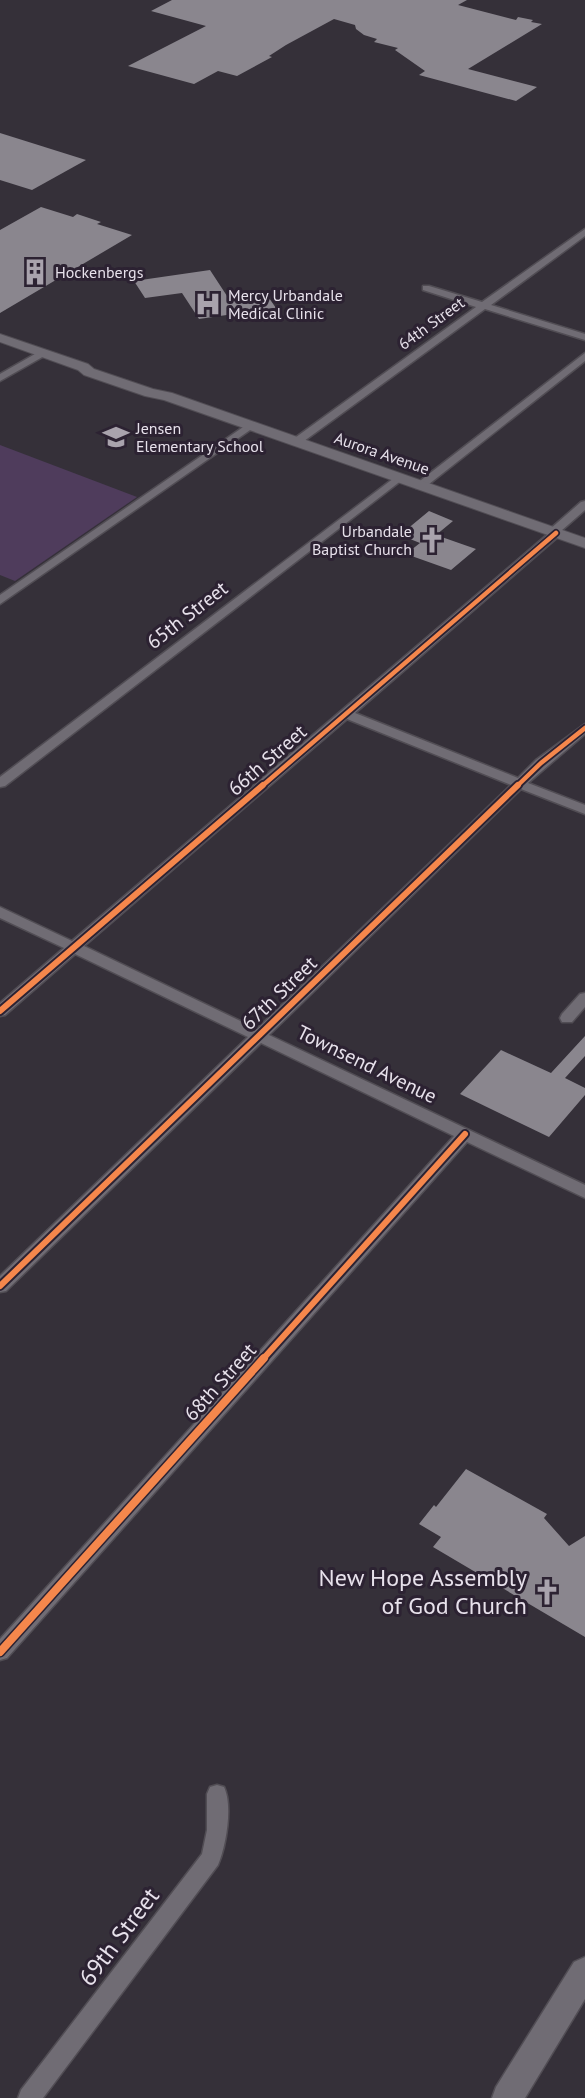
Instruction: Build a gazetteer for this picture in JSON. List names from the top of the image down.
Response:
{
  "streets": {
    "street": [
      "64th Street",
      "Aurora Avenue",
      "65th Street",
      "66th Street",
      "67th Street",
      "Townsend Avenue",
      "68th Street",
      "69th Street"
    ]
  },
  "crossings": [
    ["64th Street", "Aurora Avenue"],
    ["Aurora Avenue", "65th Street"],
    ["Aurora Avenue", "66th Street"],
    ["66th Street", "Townsend Avenue"],
    ["67th Street", "Townsend Avenue"],
    ["Townsend Avenue", "68th Street"]
  ],
  "places": {
    "building": ["Hockenbergs"],
    "hospital": ["Mercy Urbandale Medical Clinic"],
    "school or university": ["Jensen Elementary School"],
    "church": ["Urbandale Baptist Church", "New Hope Assembly of God Church"]
  }
}
